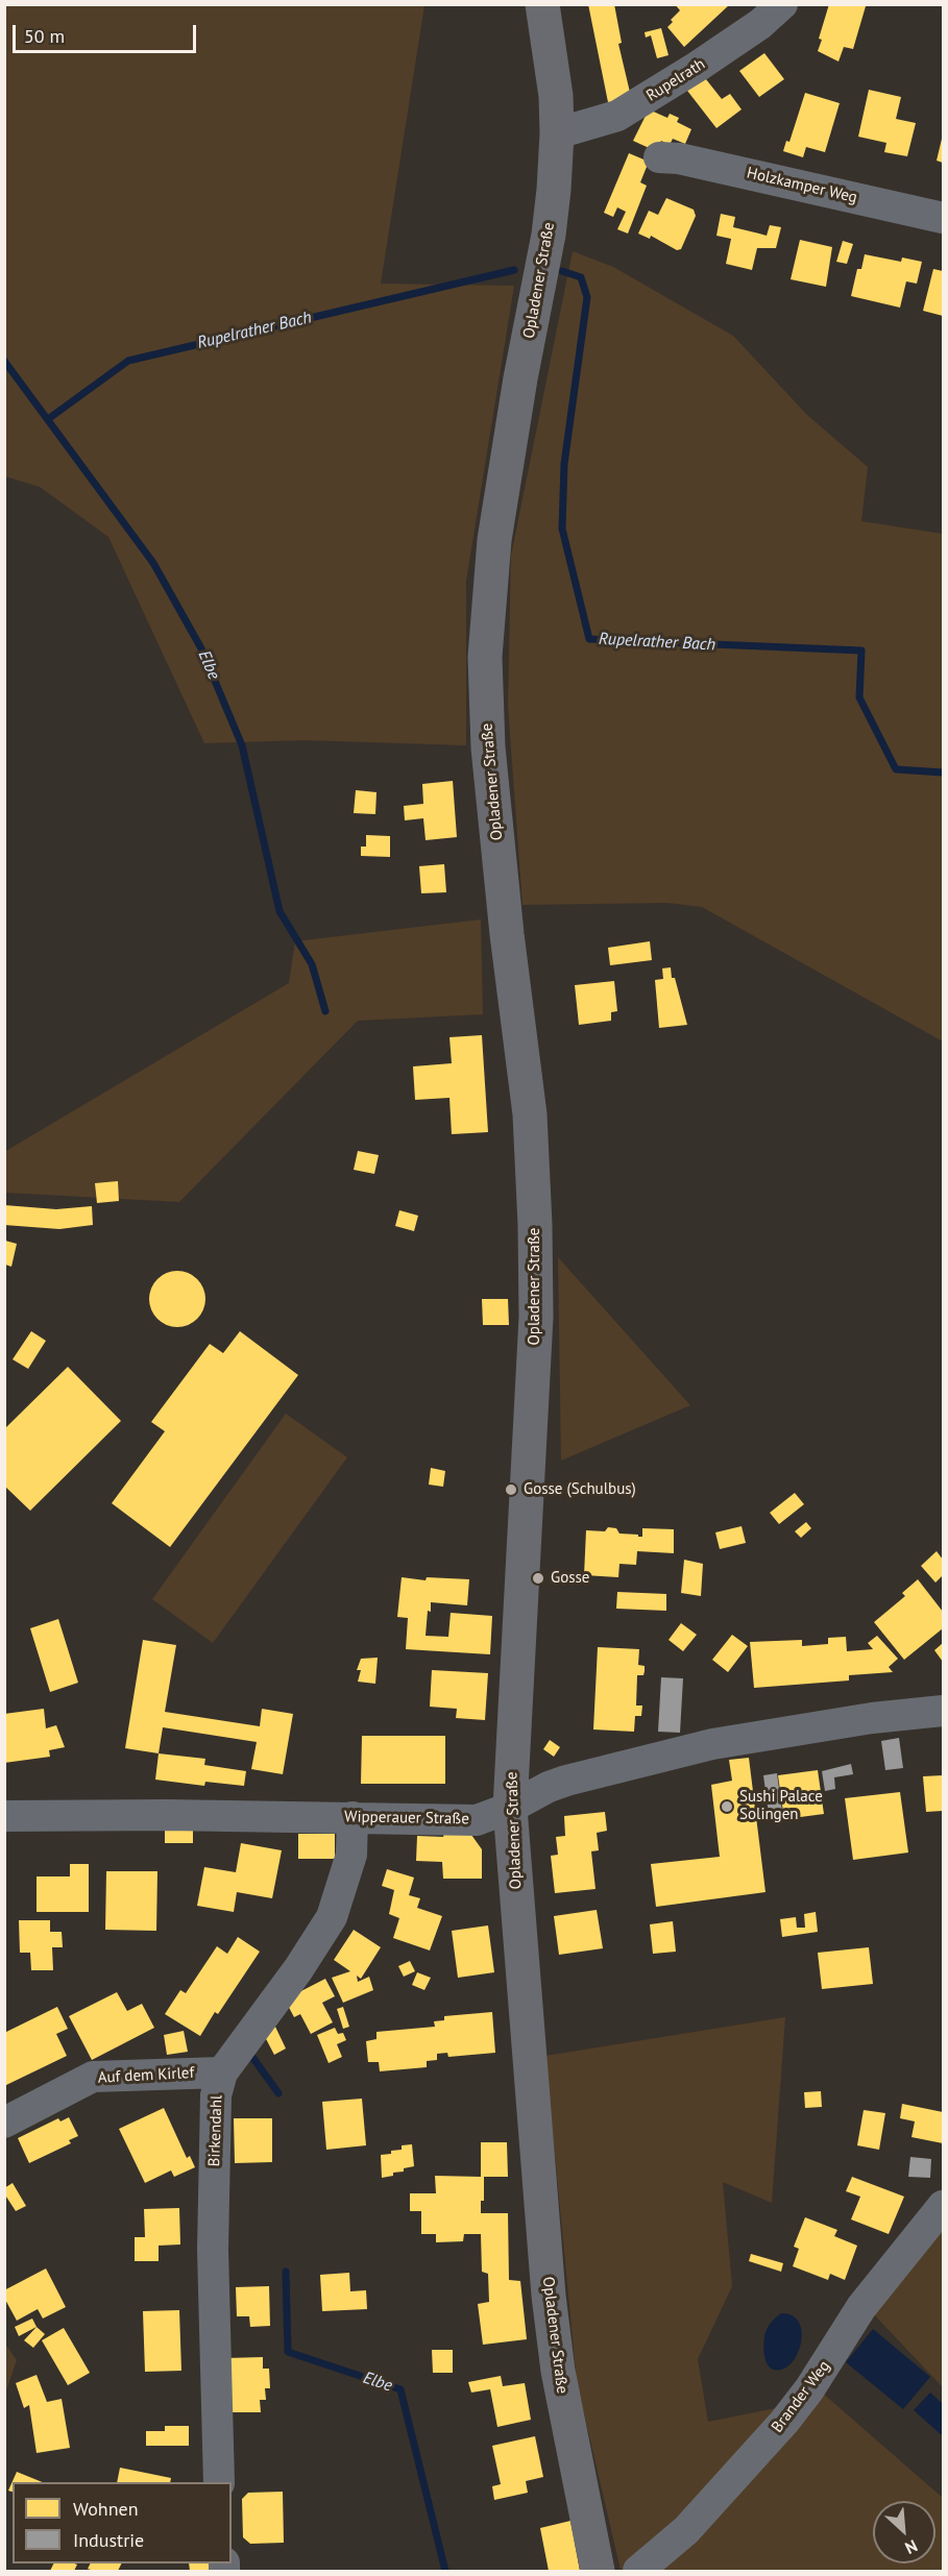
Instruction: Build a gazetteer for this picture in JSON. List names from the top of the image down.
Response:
{
  "streets": {
    "main road": ["Opladener Straße"],
    "street": [
      "Rupelrath",
      "Holzkamper Weg",
      "Wipperauer Straße",
      "Auf dem Kirlef",
      "Birkendahl",
      "Brander Weg"
    ]
  },
  "crossings": [
    ["Rupelrath", "Opladener Straße"],
    ["Opladener Straße", "Wipperauer Straße"],
    ["Wipperauer Straße", "Birkendahl"],
    ["Auf dem Kirlef", "Birkendahl"]
  ],
  "water": ["Rupelrather Bach", "Elbe"],
  "places": ["Gosse (Schulbus)", "Gosse", "Sushi Palace Solingen"],
  "legend": ["Wohnen", "Industrie"],
  "scale_bar": "50 m",
  "north": "bottom right"
}
